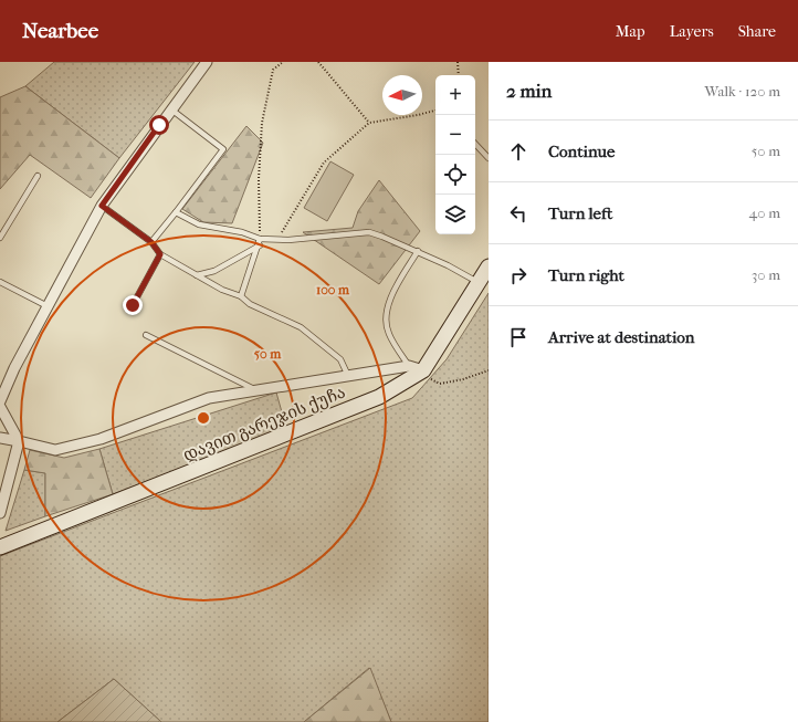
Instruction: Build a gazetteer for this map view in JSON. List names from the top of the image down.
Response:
{
  "streets": {
    "main road": ["დავით გარეჯის ქუჩა"]
  },
  "north": "left",
  "page": {
    "header": "Nearbee",
    "nav": ["Map", "Layers", "Share"],
    "heading": ["2 min", "Walk · 120 m"],
    "map_buttons": ["+", "−"],
    "list": [
      ["Continue", "50 m"],
      ["Turn left", "40 m"],
      ["Turn right", "30 m"],
      "Arrive at destination"
    ]
  },
  "rings": ["100 m", "50 m"]
}
